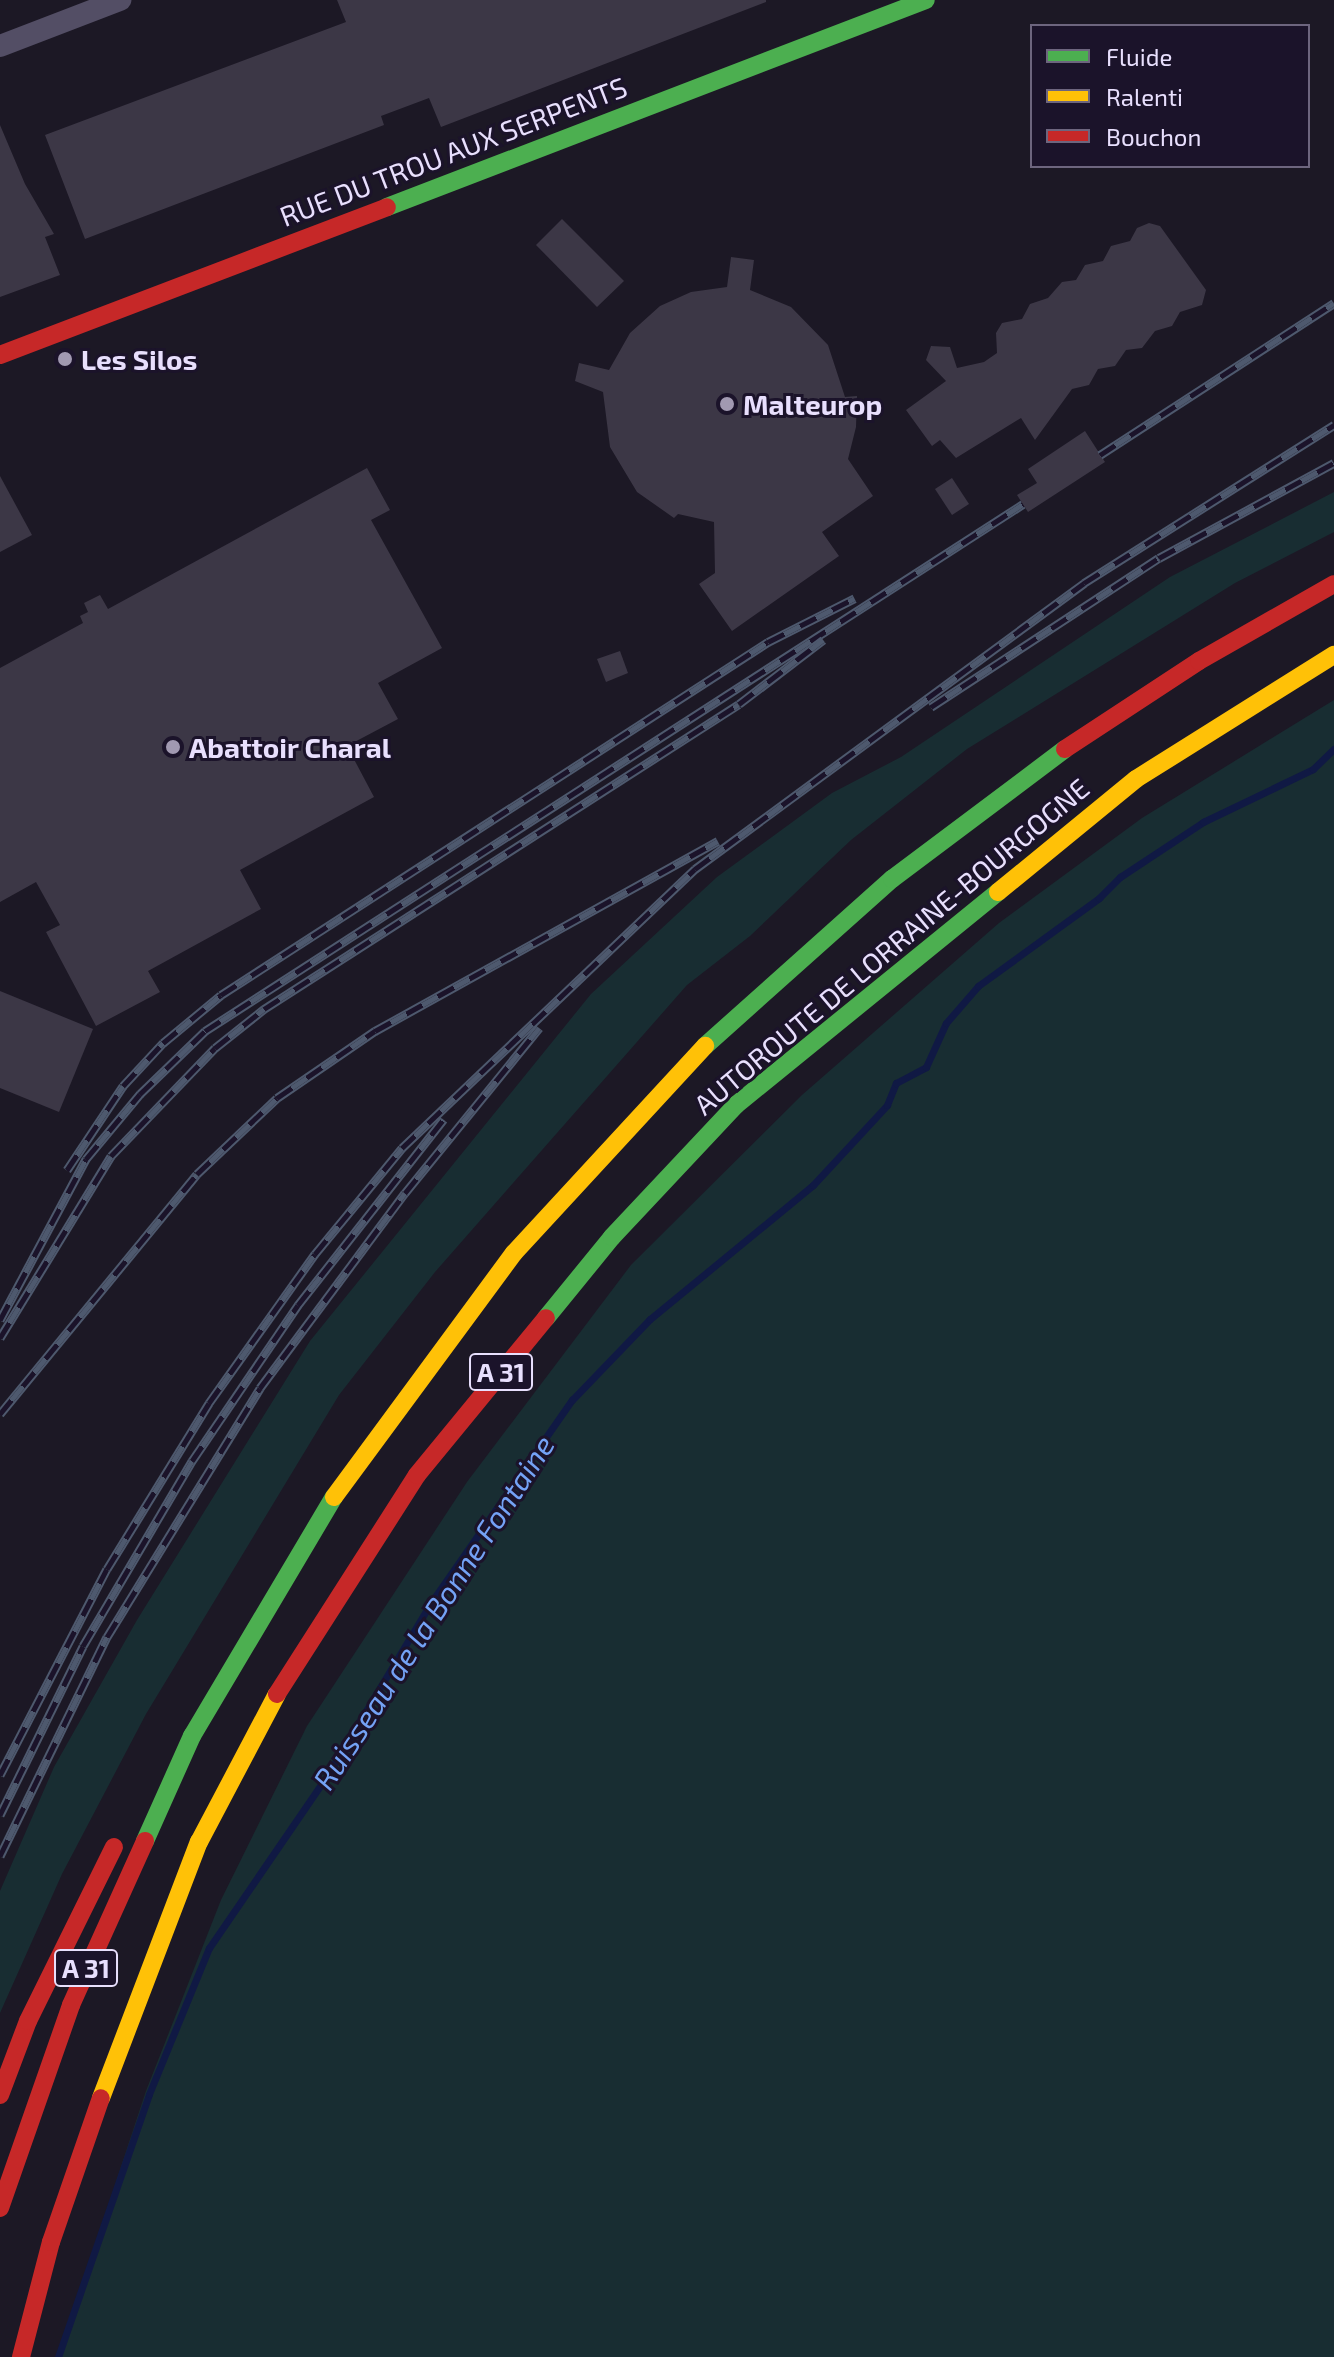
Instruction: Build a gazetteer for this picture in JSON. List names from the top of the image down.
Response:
{
  "streets": {
    "main road": ["RUE DU TROU AUX SERPENTS", "AUTOROUTE DE LORRAINE-BOURGOGNE", "A 31"]
  },
  "water": ["Ruisseau de la Bonne Fontaine"],
  "places": ["Les Silos", "Malteurop", "Abattoir Charal"],
  "legend": ["Fluide", "Ralenti", "Bouchon"]
}
